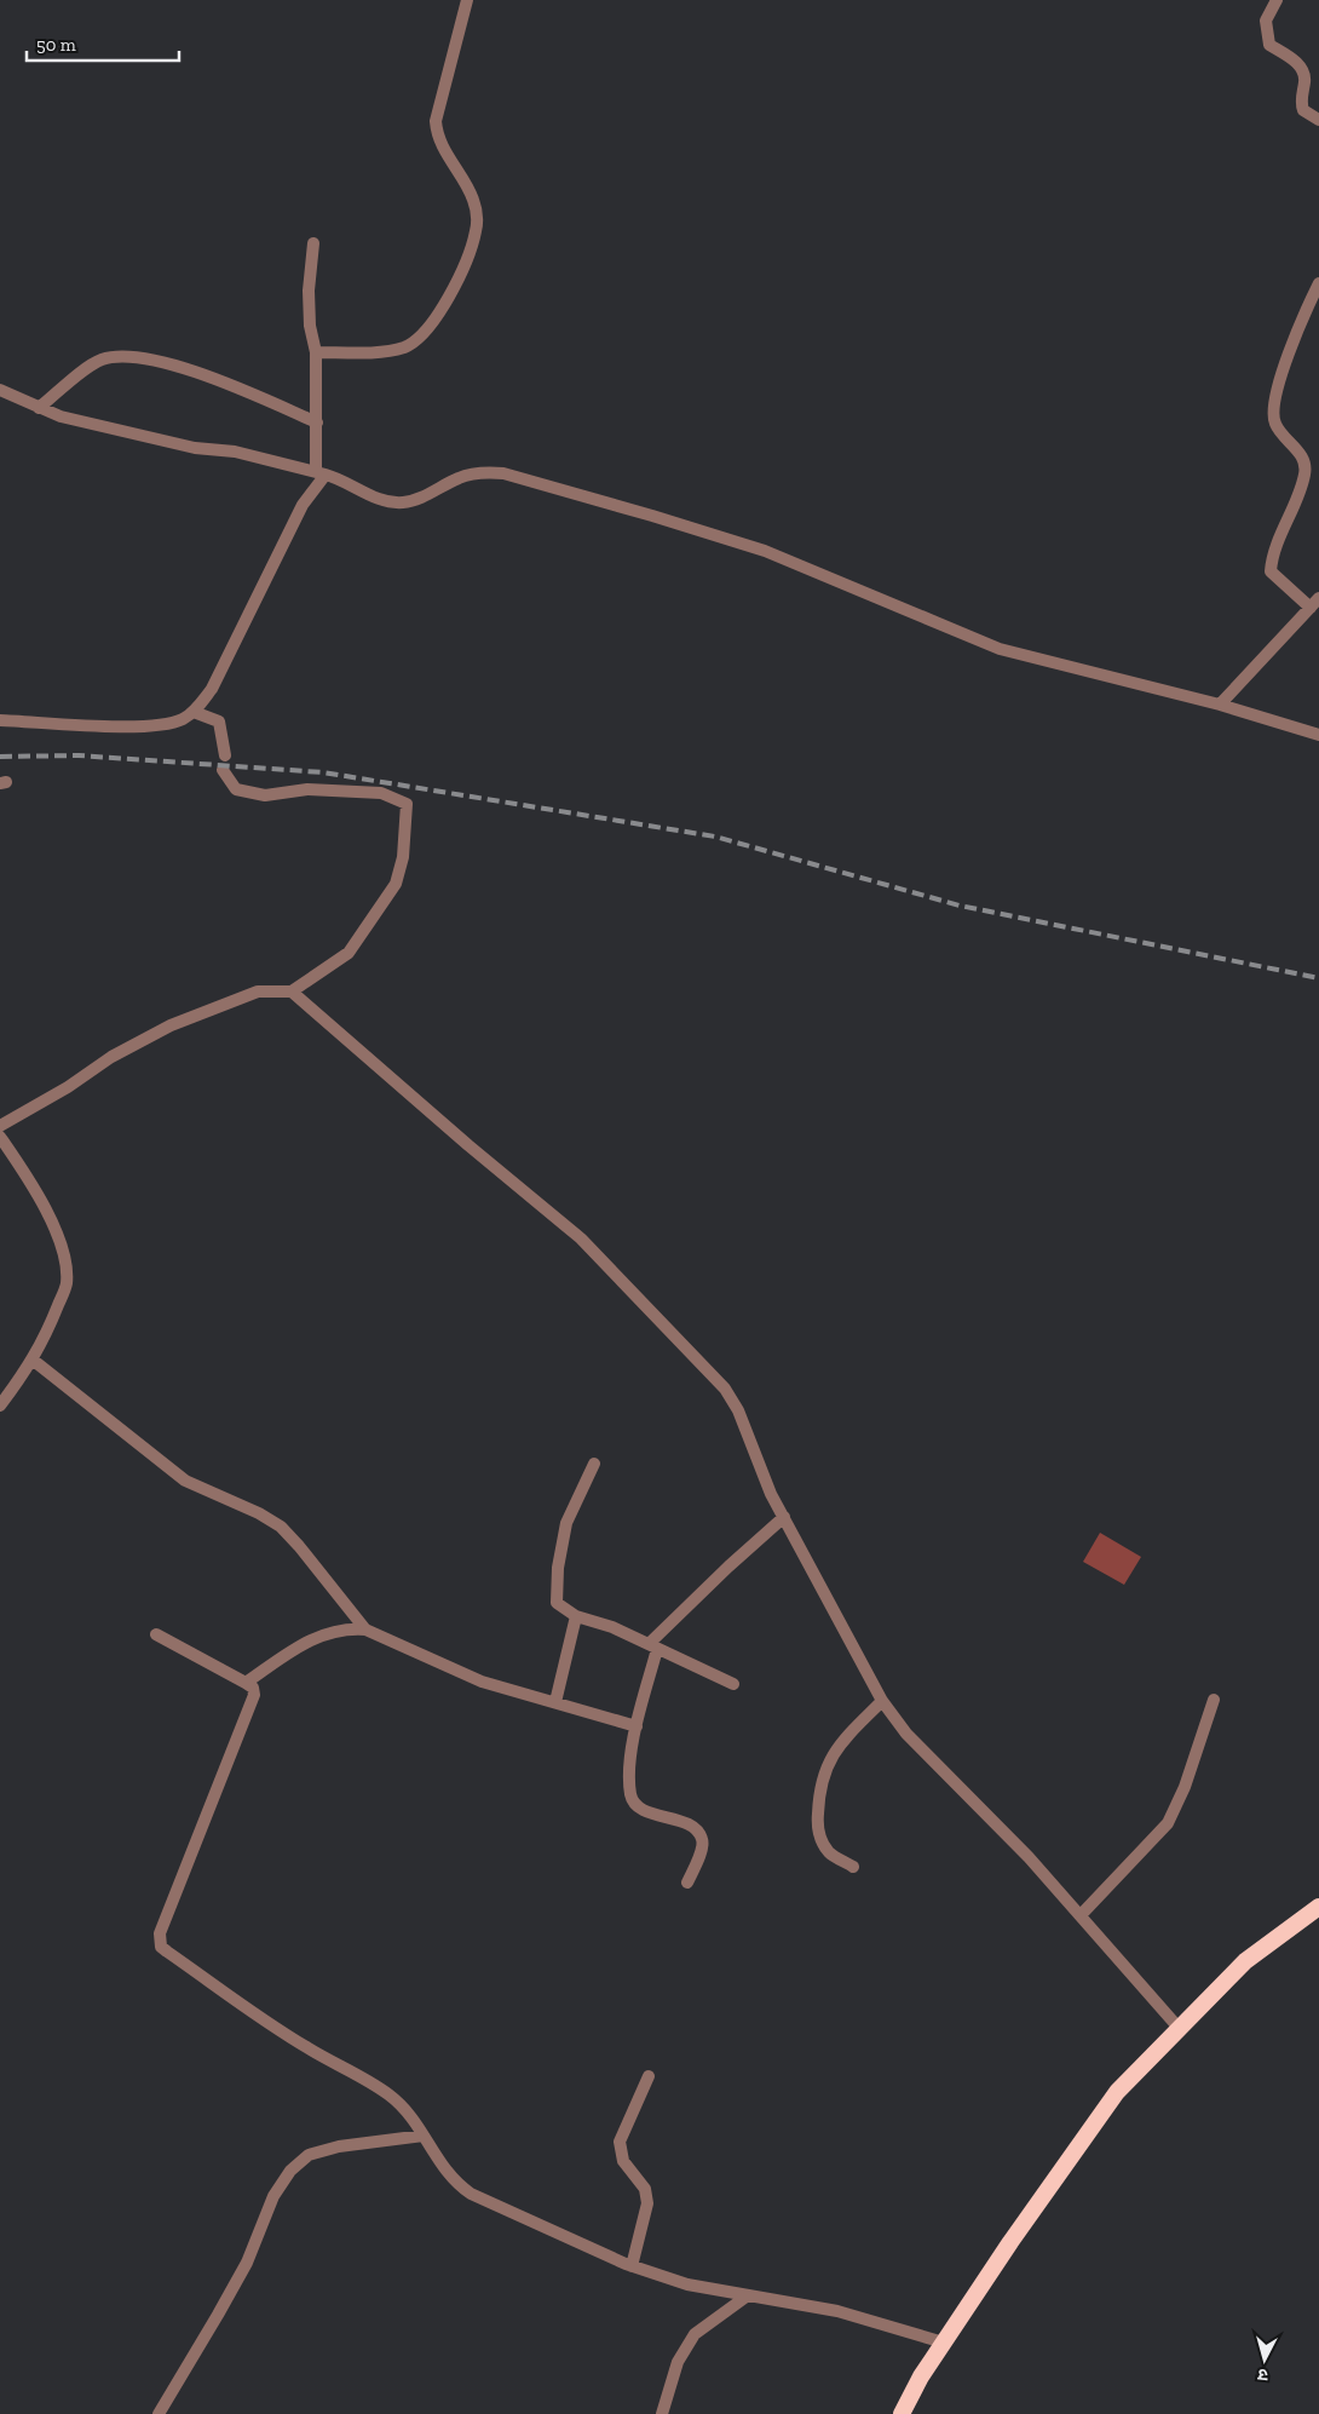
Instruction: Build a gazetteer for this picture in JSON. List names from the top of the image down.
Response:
{
  "scale_bar": "50 m",
  "north": "bottom"
}
